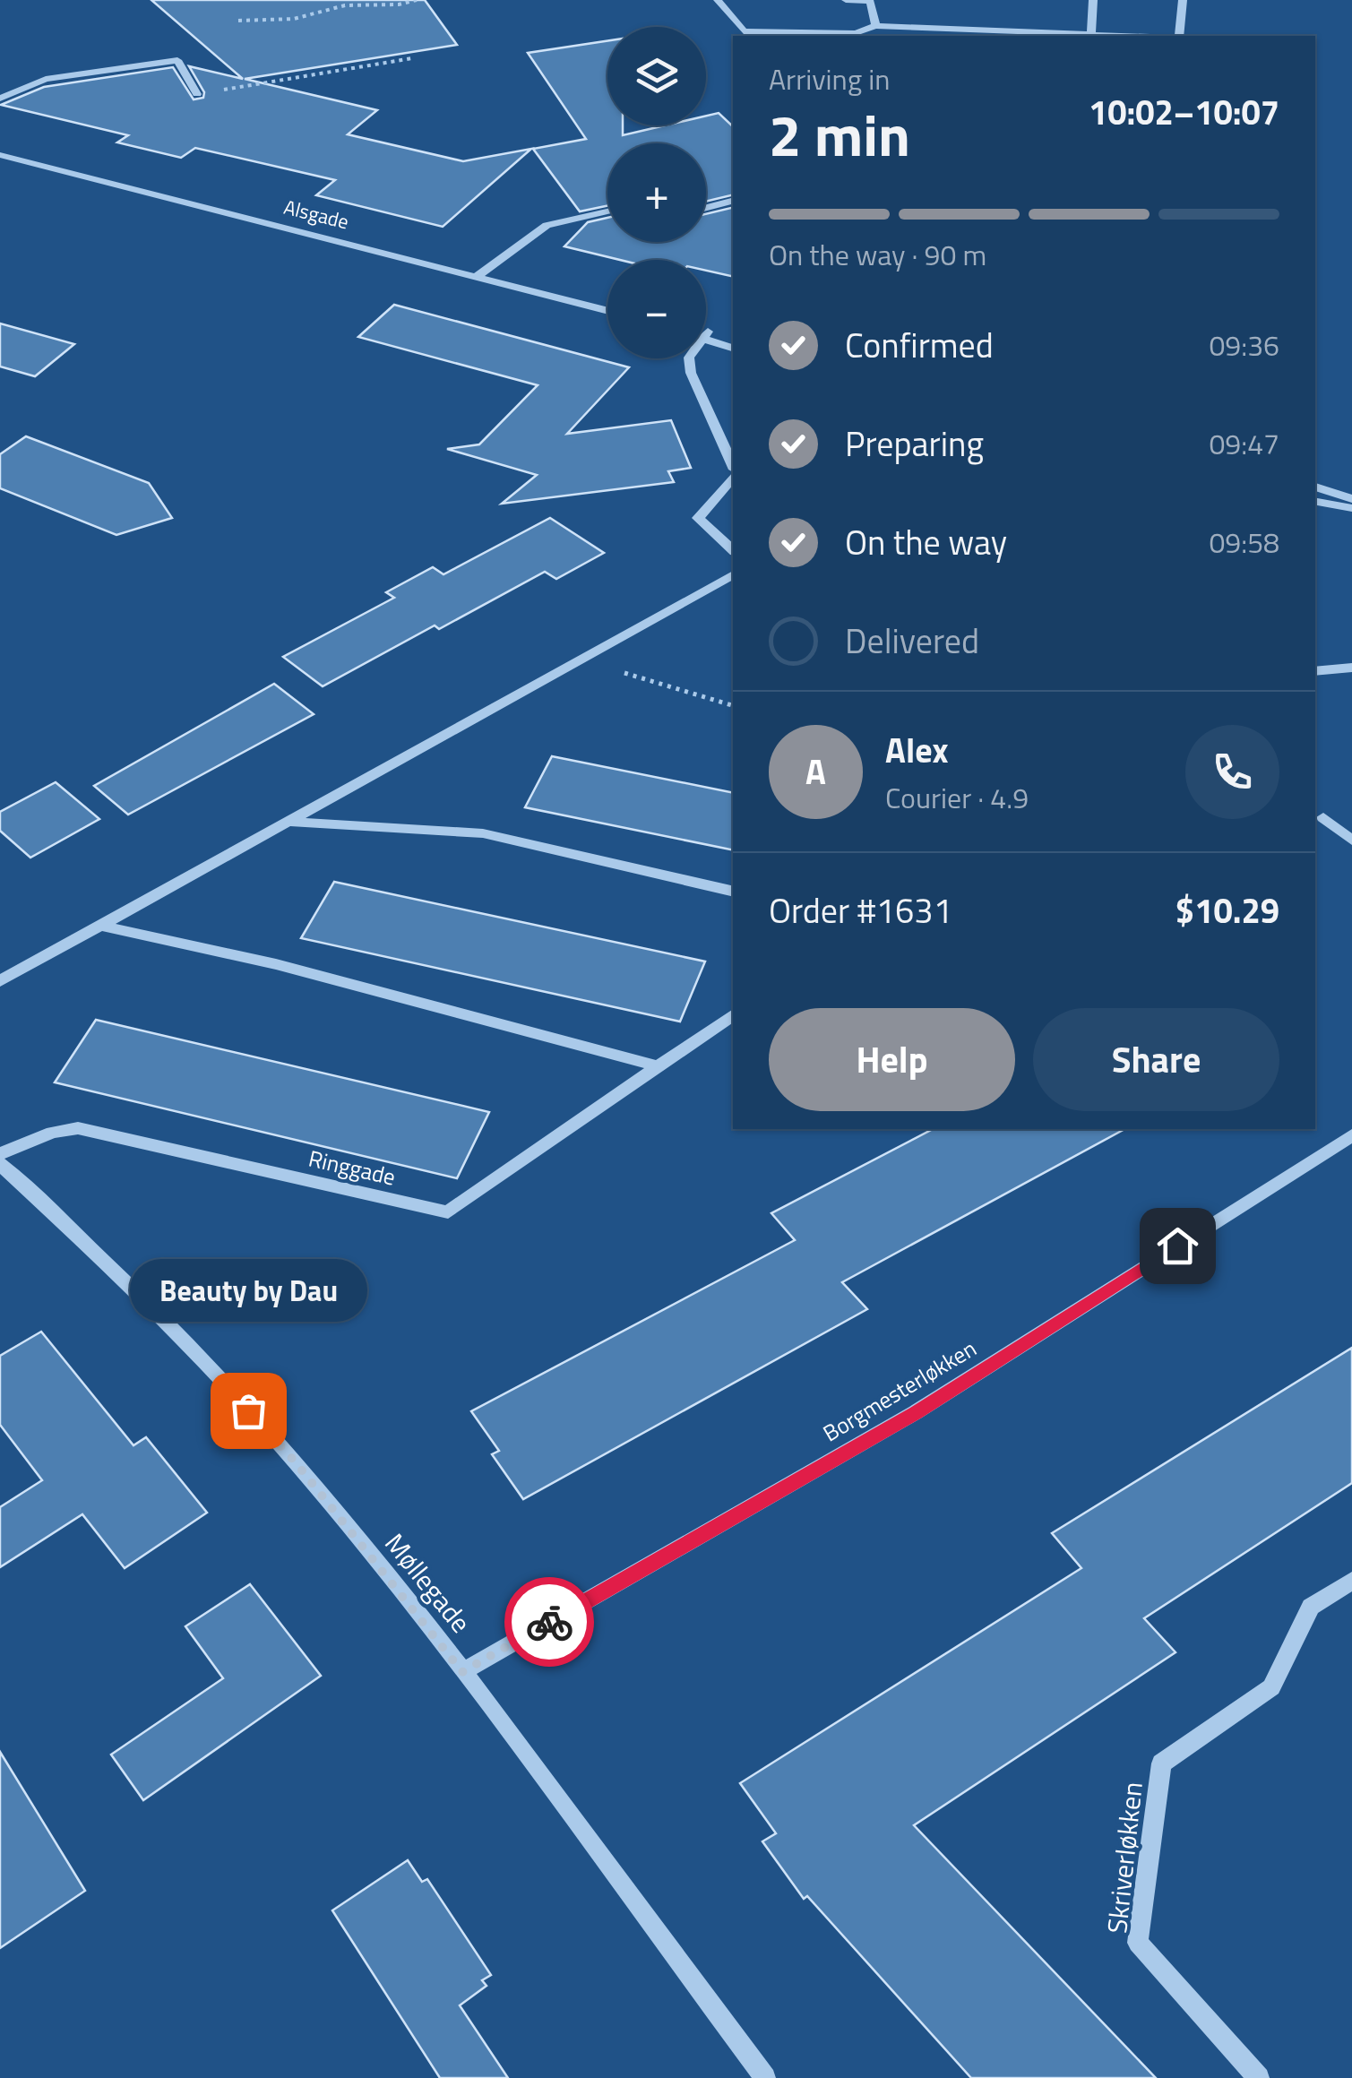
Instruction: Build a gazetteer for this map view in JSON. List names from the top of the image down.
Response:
{
  "streets": {
    "street": [
      "Alsgade",
      "Ringgade",
      "Borgmesterløkken",
      "Møllegade",
      "Skriverløkken"
    ]
  },
  "crossings": [
    ["Borgmesterløkken", "Møllegade"]
  ],
  "places": ["Beauty by Dau"],
  "page": {
    "map_buttons": ["+", "−"],
    "heading": ["2 min", "Arriving in", "10:02–10:07"],
    "panel": [
      "Alex",
      "Courier · 4.9",
      "Order #1631",
      "$10.29"
    ],
    "bar": "On the way · 90 m",
    "list": [
      ["Confirmed", "09:36"],
      ["Preparing", "09:47"],
      ["On the way", "09:58"],
      "Delivered"
    ],
    "round": "A",
    "buttons": ["Help", "Share"],
    "bubble": "Beauty by Dau"
  }
}
